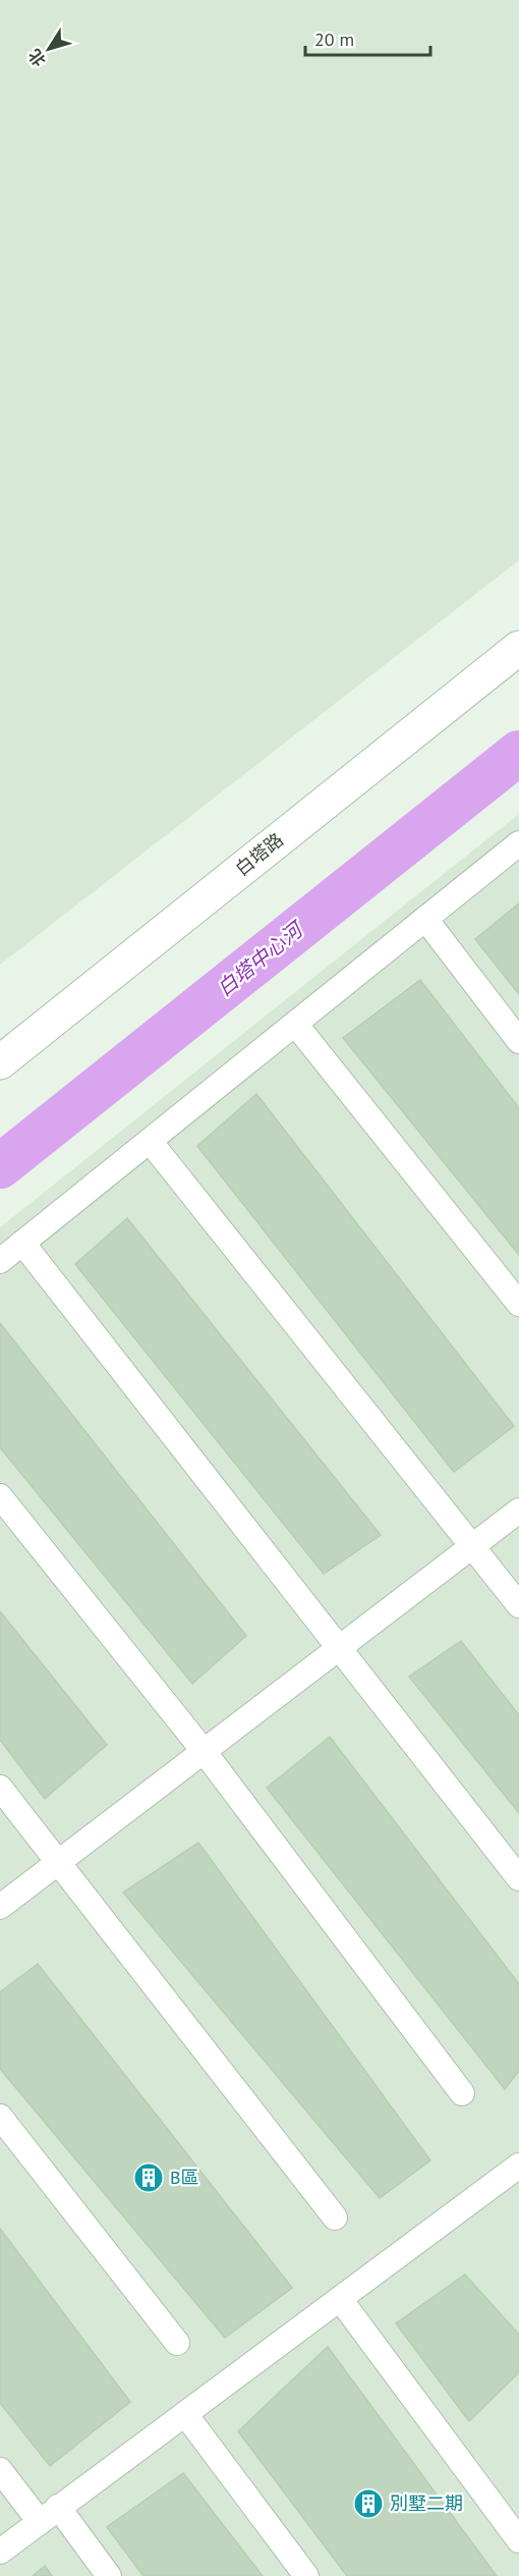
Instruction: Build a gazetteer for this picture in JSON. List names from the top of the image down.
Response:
{
  "streets": {
    "street": ["白塔路"]
  },
  "water": ["白塔中心河"],
  "places": {
    "building": ["B區", "別墅二期"]
  },
  "scale_bar": "20 m",
  "north": "bottom left"
}
